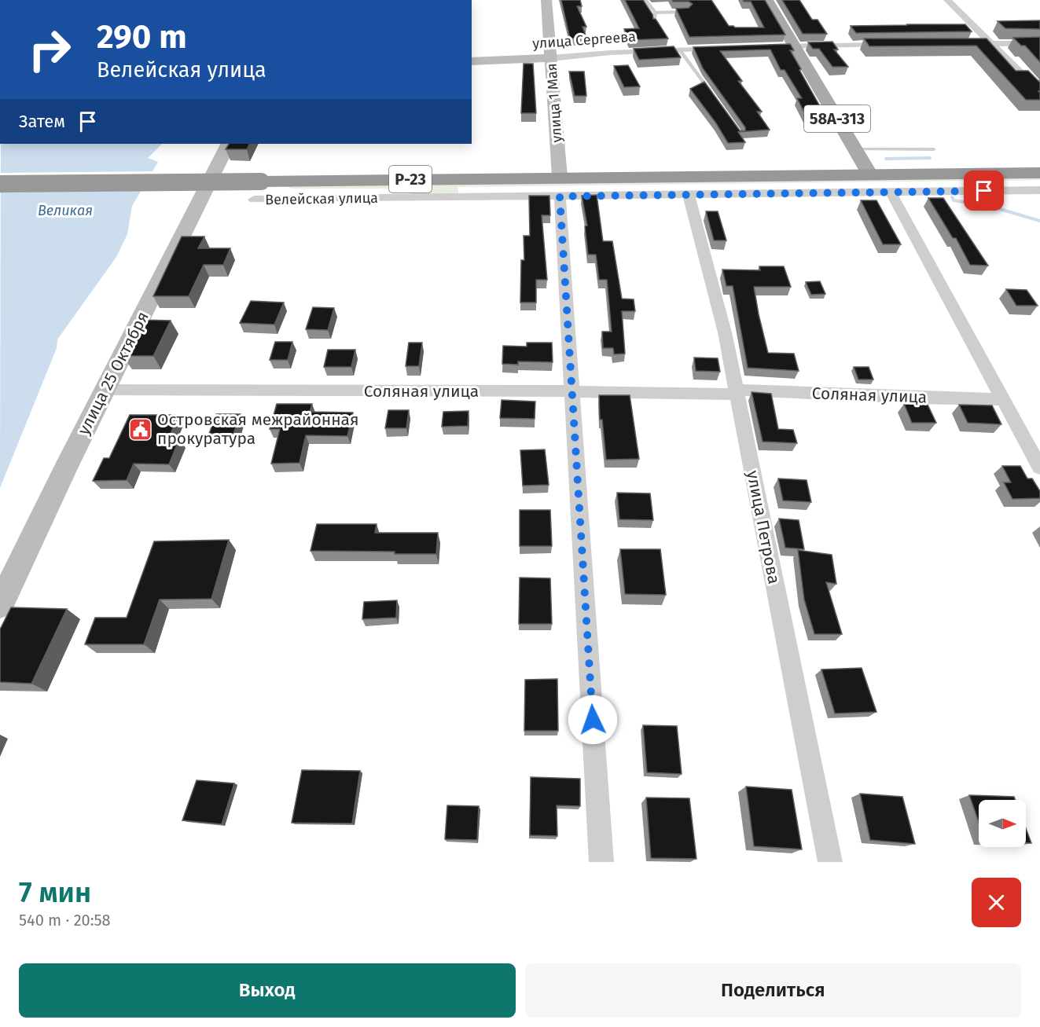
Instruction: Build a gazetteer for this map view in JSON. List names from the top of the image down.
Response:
{
  "streets": {
    "highway": ["Р-23"],
    "main road": [
      "улица Сергеева",
      "улица 1 Мая",
      "58А-313",
      "улица 25 Октября"
    ],
    "street": ["Велейская улица", "Соляная улица", "улица Петрова"]
  },
  "crossings": [
    ["улица Сергеева", "улица 1 Мая"],
    ["улица 1 Мая", "Р-23"],
    ["58А-313", "Р-23"],
    ["Велейская улица", "улица Петрова"],
    ["улица 25 Октября", "Соляная улица"],
    ["Соляная улица", "улица Петрова"]
  ],
  "water": ["Великая"],
  "places": {
    "public building": ["Островская межрайонная прокуратура"]
  },
  "north": "right",
  "page": {
    "turn": ["290 m", "Велейская улица"],
    "then": "Затем",
    "heading": ["7 мин", "540 m · 20:58"],
    "buttons": ["Выход", "Поделиться"]
  }
}
